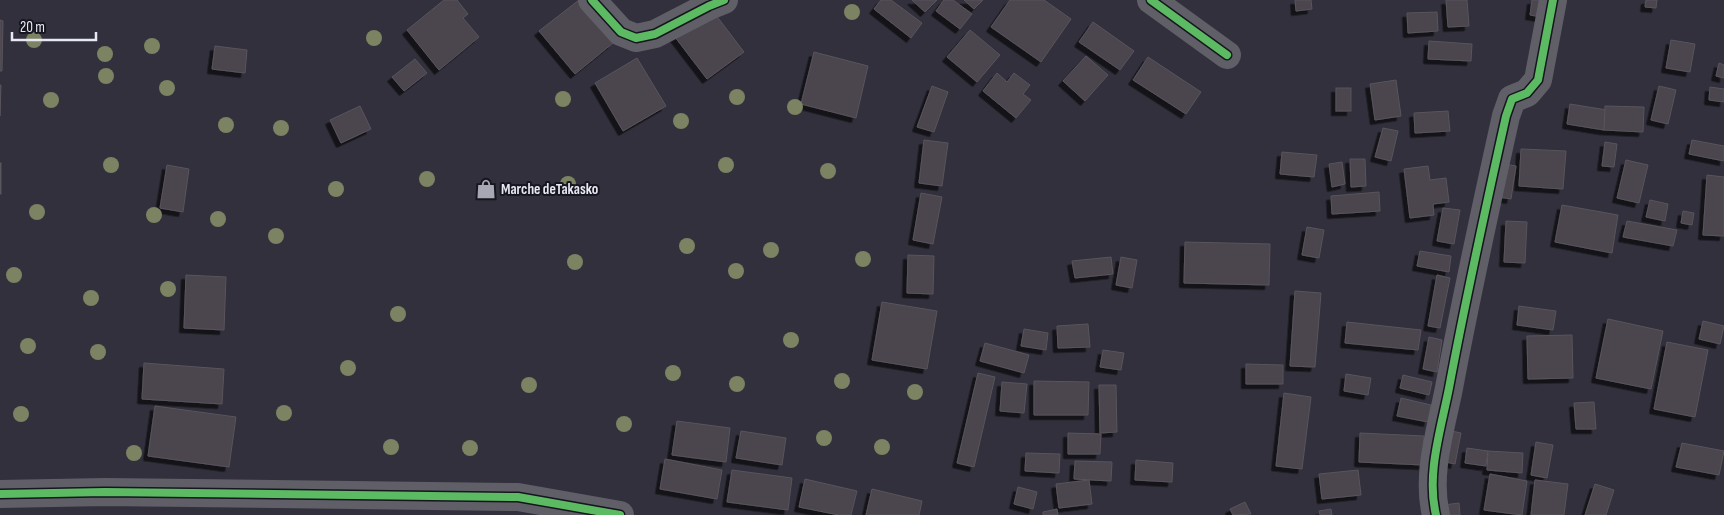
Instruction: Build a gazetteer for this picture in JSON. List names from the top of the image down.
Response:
{
  "places": {
    "shop": ["Marche deTakasko"]
  },
  "scale_bar": "20 m"
}
